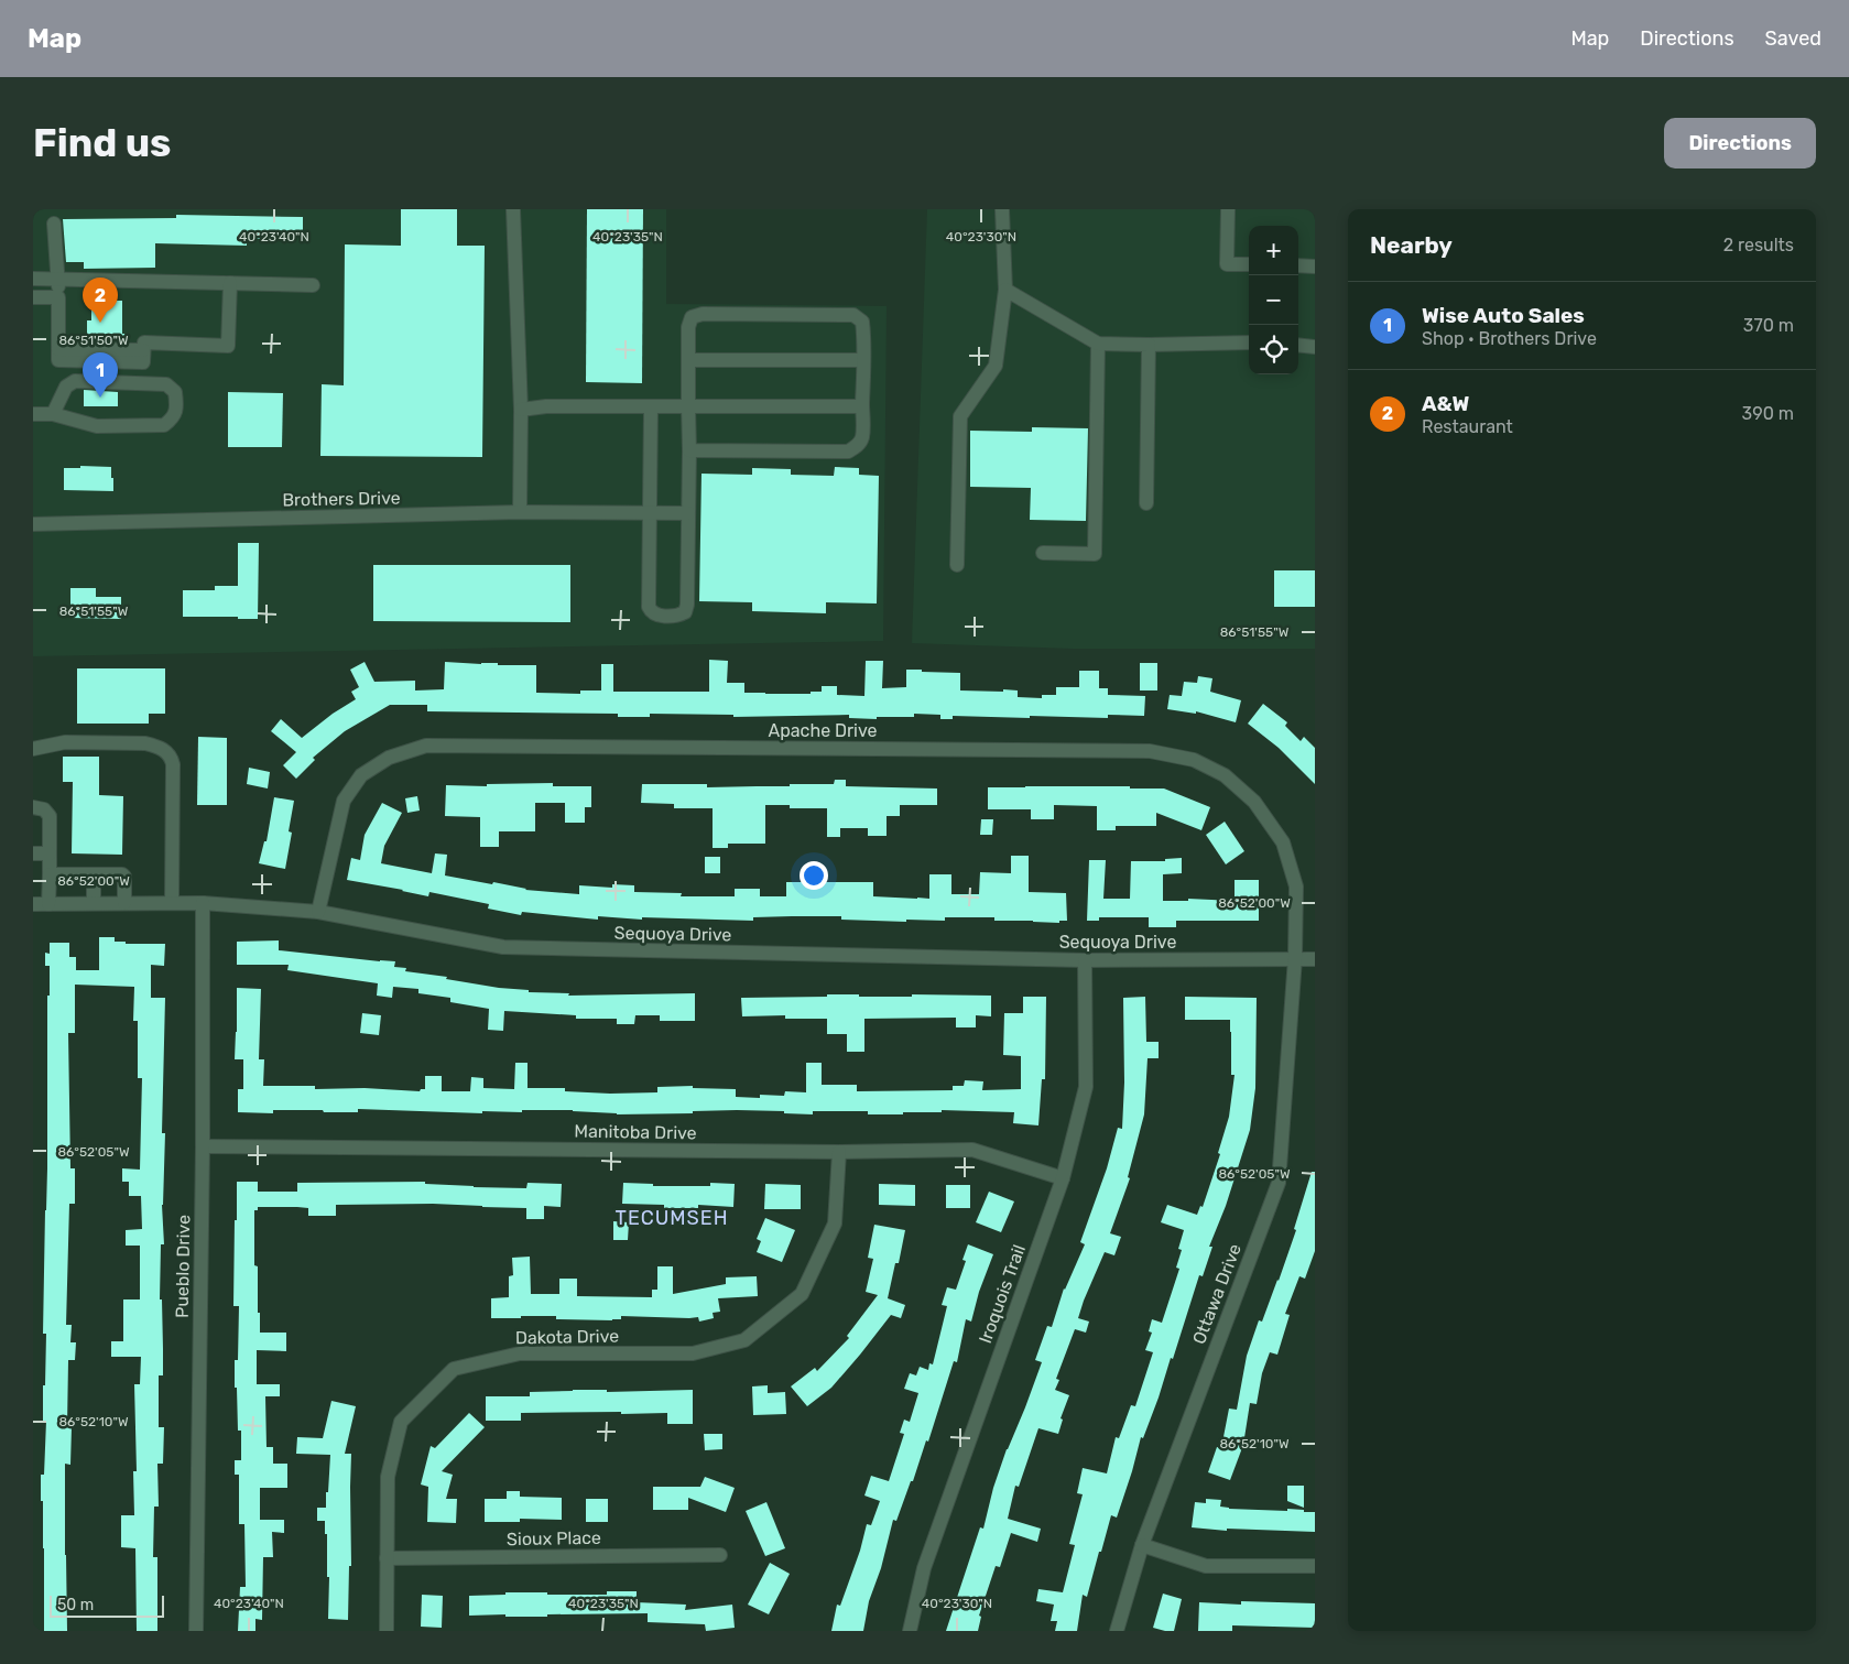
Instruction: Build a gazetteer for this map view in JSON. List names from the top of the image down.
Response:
{
  "streets": {
    "street": [
      "Brothers Drive",
      "Apache Drive",
      "Sequoya Drive",
      "Manitoba Drive",
      "Pueblo Drive",
      "Iroquois Trail",
      "Ottawa Drive",
      "Dakota Drive",
      "Sioux Place"
    ]
  },
  "crossings": [
    ["Apache Drive", "Sequoya Drive"],
    ["Apache Drive", "Ottawa Drive"],
    ["Sequoya Drive", "Pueblo Drive"],
    ["Sequoya Drive", "Iroquois Trail"],
    ["Sequoya Drive", "Ottawa Drive"],
    ["Manitoba Drive", "Pueblo Drive"],
    ["Manitoba Drive", "Iroquois Trail"],
    ["Manitoba Drive", "Dakota Drive"],
    ["Dakota Drive", "Sioux Place"]
  ],
  "districts": ["TECUMSEH"],
  "scale_bar": "50 m",
  "page": {
    "header": "Map",
    "nav": ["Map", "Directions", "Saved"],
    "buttons": "Directions",
    "title": "Find us",
    "heading": ["Nearby", "2 results"],
    "map_buttons": ["+", "−"],
    "pins": ["2", "1"],
    "list": [
      {
        "mark": "1",
        "name": "Wise Auto Sales",
        "note": "Shop · Brothers Drive",
        "value": "370 m"
      },
      {
        "mark": "2",
        "name": "A&W",
        "note": "Restaurant",
        "value": "390 m"
      }
    ],
    "scale": "50 m"
  },
  "coordinates": [
    "40°23'40\"N",
    "40°23'35\"N",
    "40°23'30\"N",
    "86°51'50\"W",
    "86°51'55\"W",
    "86°52'00\"W",
    "86°52'05\"W",
    "86°52'10\"W"
  ]
}
